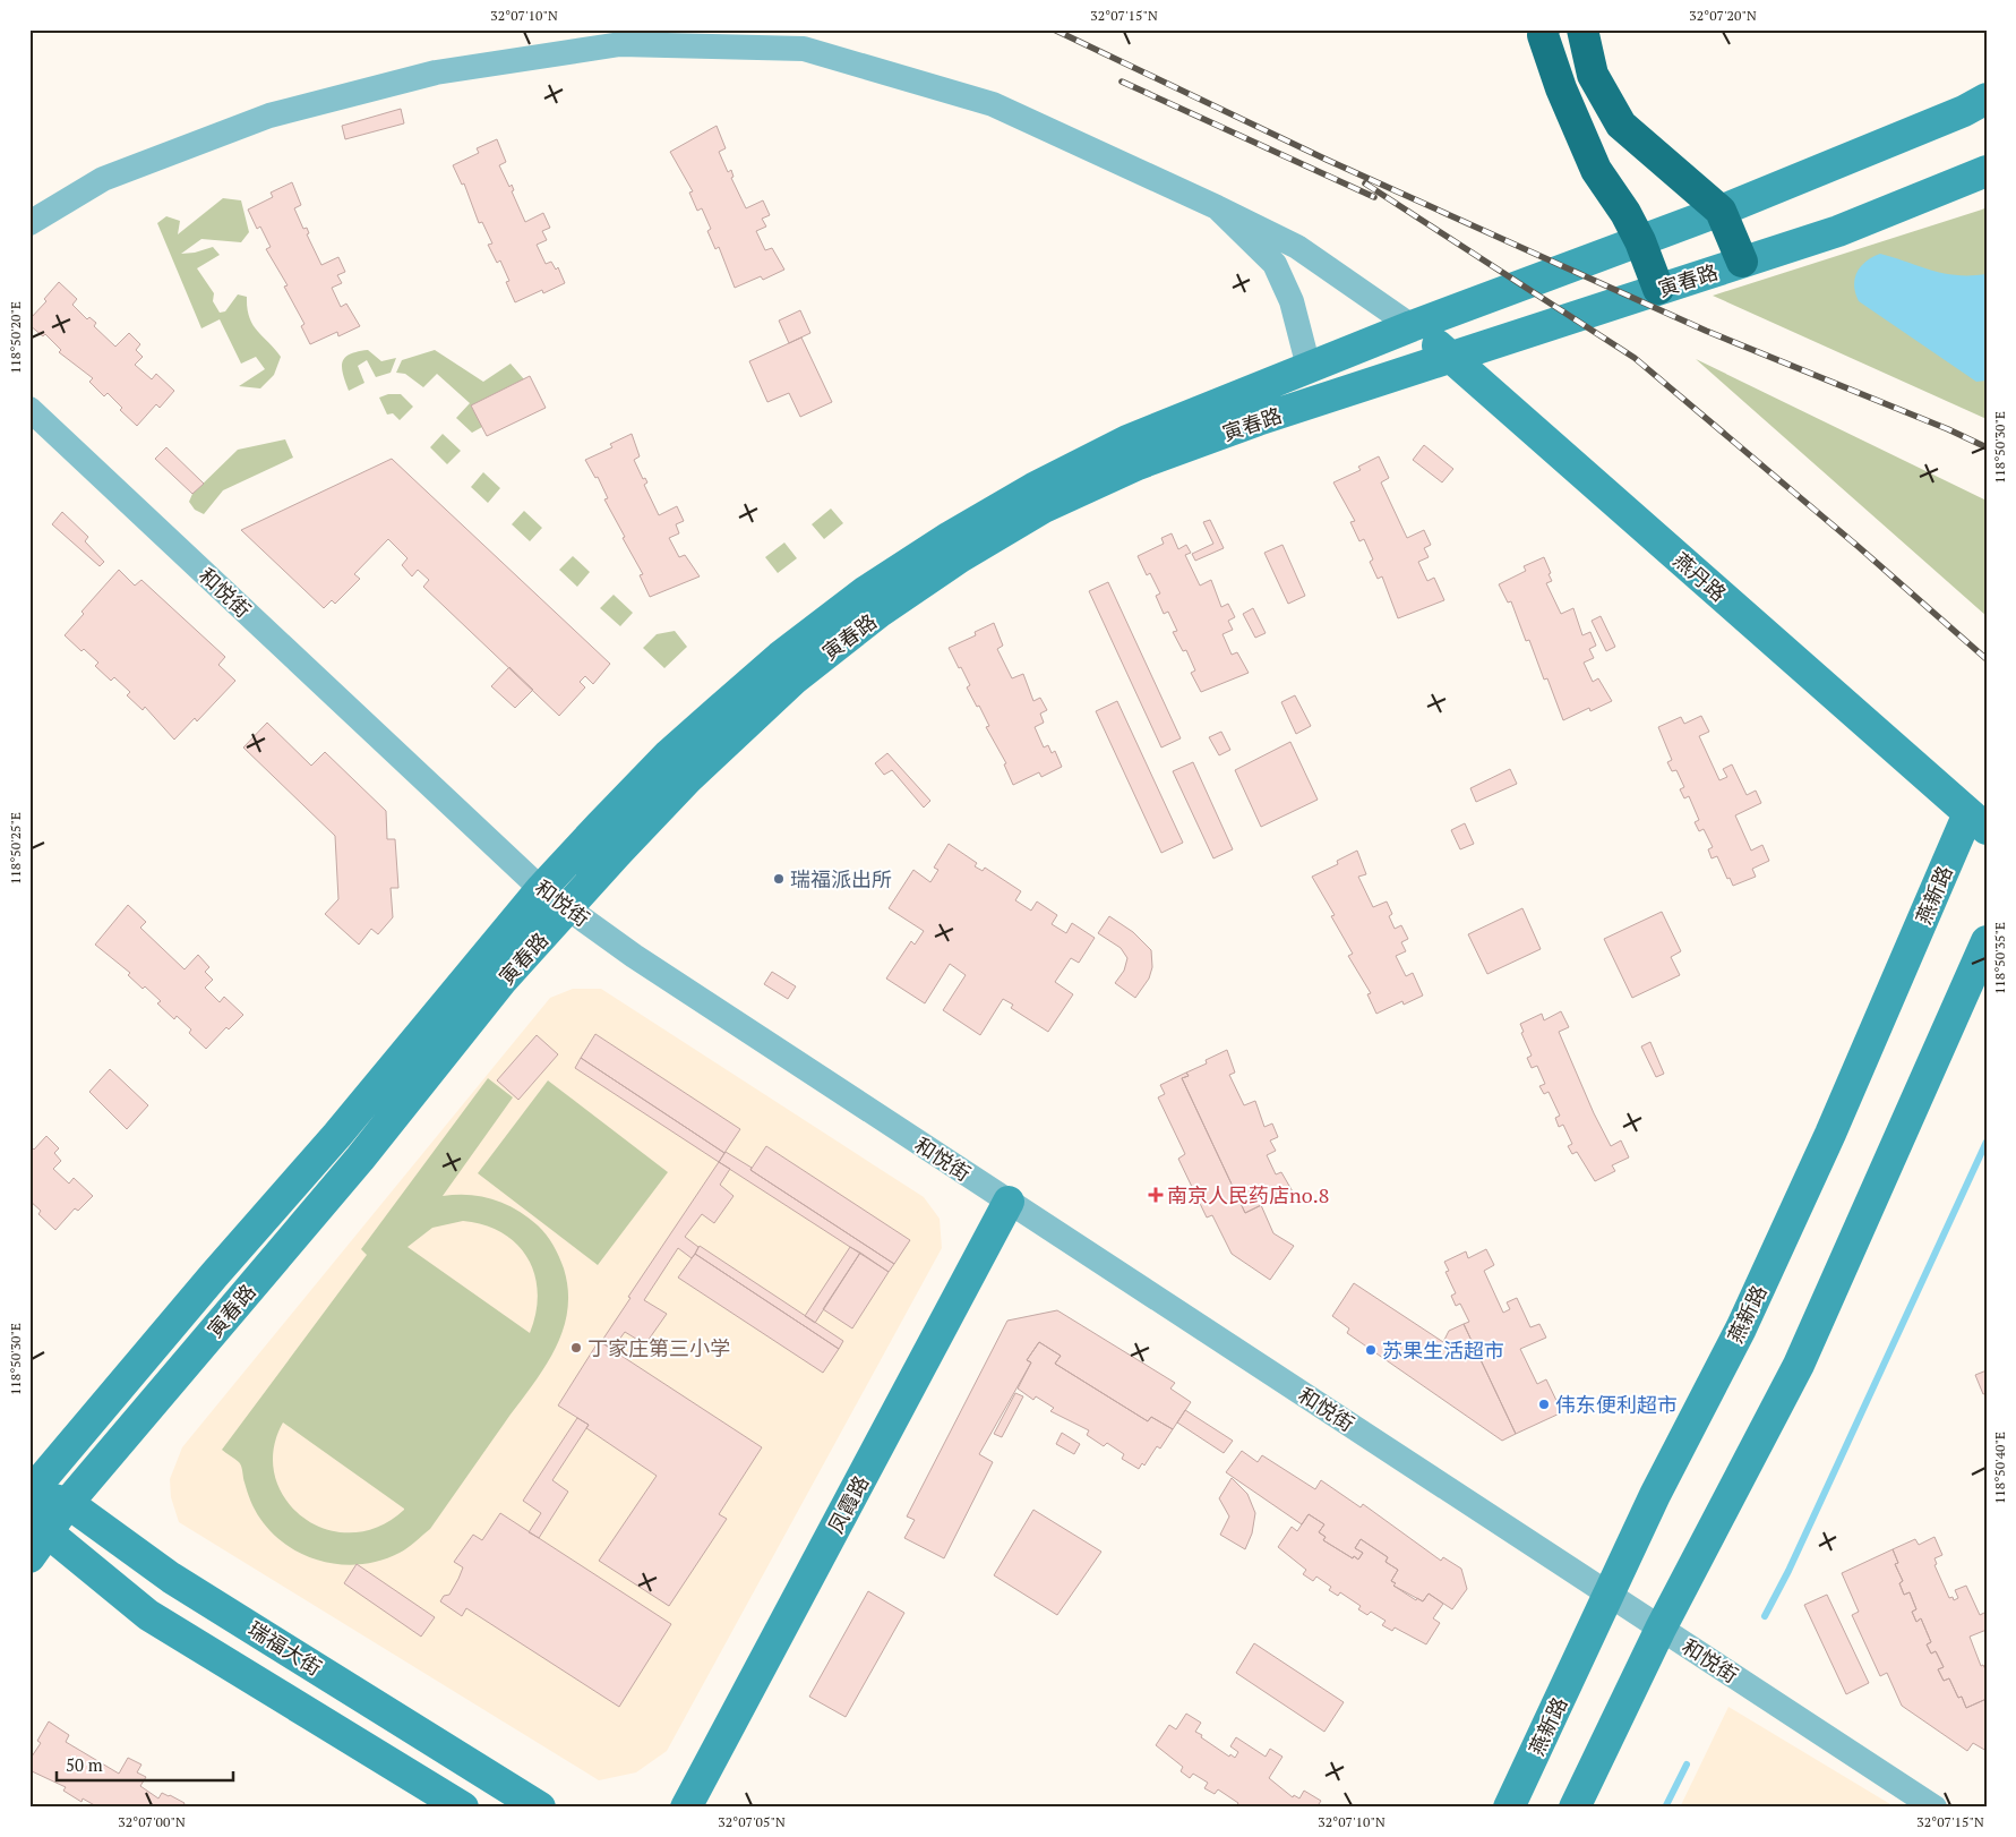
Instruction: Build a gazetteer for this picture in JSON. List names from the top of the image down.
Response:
{
  "streets": {
    "main road": [
      "寅春路",
      "燕丹路",
      "燕新路",
      "凤霞路",
      "瑞福大街"
    ],
    "street": ["和悦街"]
  },
  "crossings": [
    ["寅春路", "燕丹路"],
    ["寅春路", "和悦街"],
    ["寅春路", "瑞福大街"],
    ["燕丹路", "燕新路"],
    ["和悦街", "燕新路"],
    ["和悦街", "凤霞路"]
  ],
  "places": {
    "other": [
      "瑞福派出所",
      "丁家庄第三小学",
      "苏果生活超市",
      "伟东便利超市"
    ],
    "health": ["南京人民药店no.8"]
  },
  "scale_bar": "50 m",
  "coordinates": [
    "32°07'10\"N",
    "32°07'15\"N",
    "32°07'20\"N",
    "118°50'20\"E",
    "118°50'30\"E",
    "118°50'25\"E",
    "118°50'35\"E",
    "118°50'40\"E",
    "32°07'00\"N",
    "32°07'05\"N"
  ]
}
